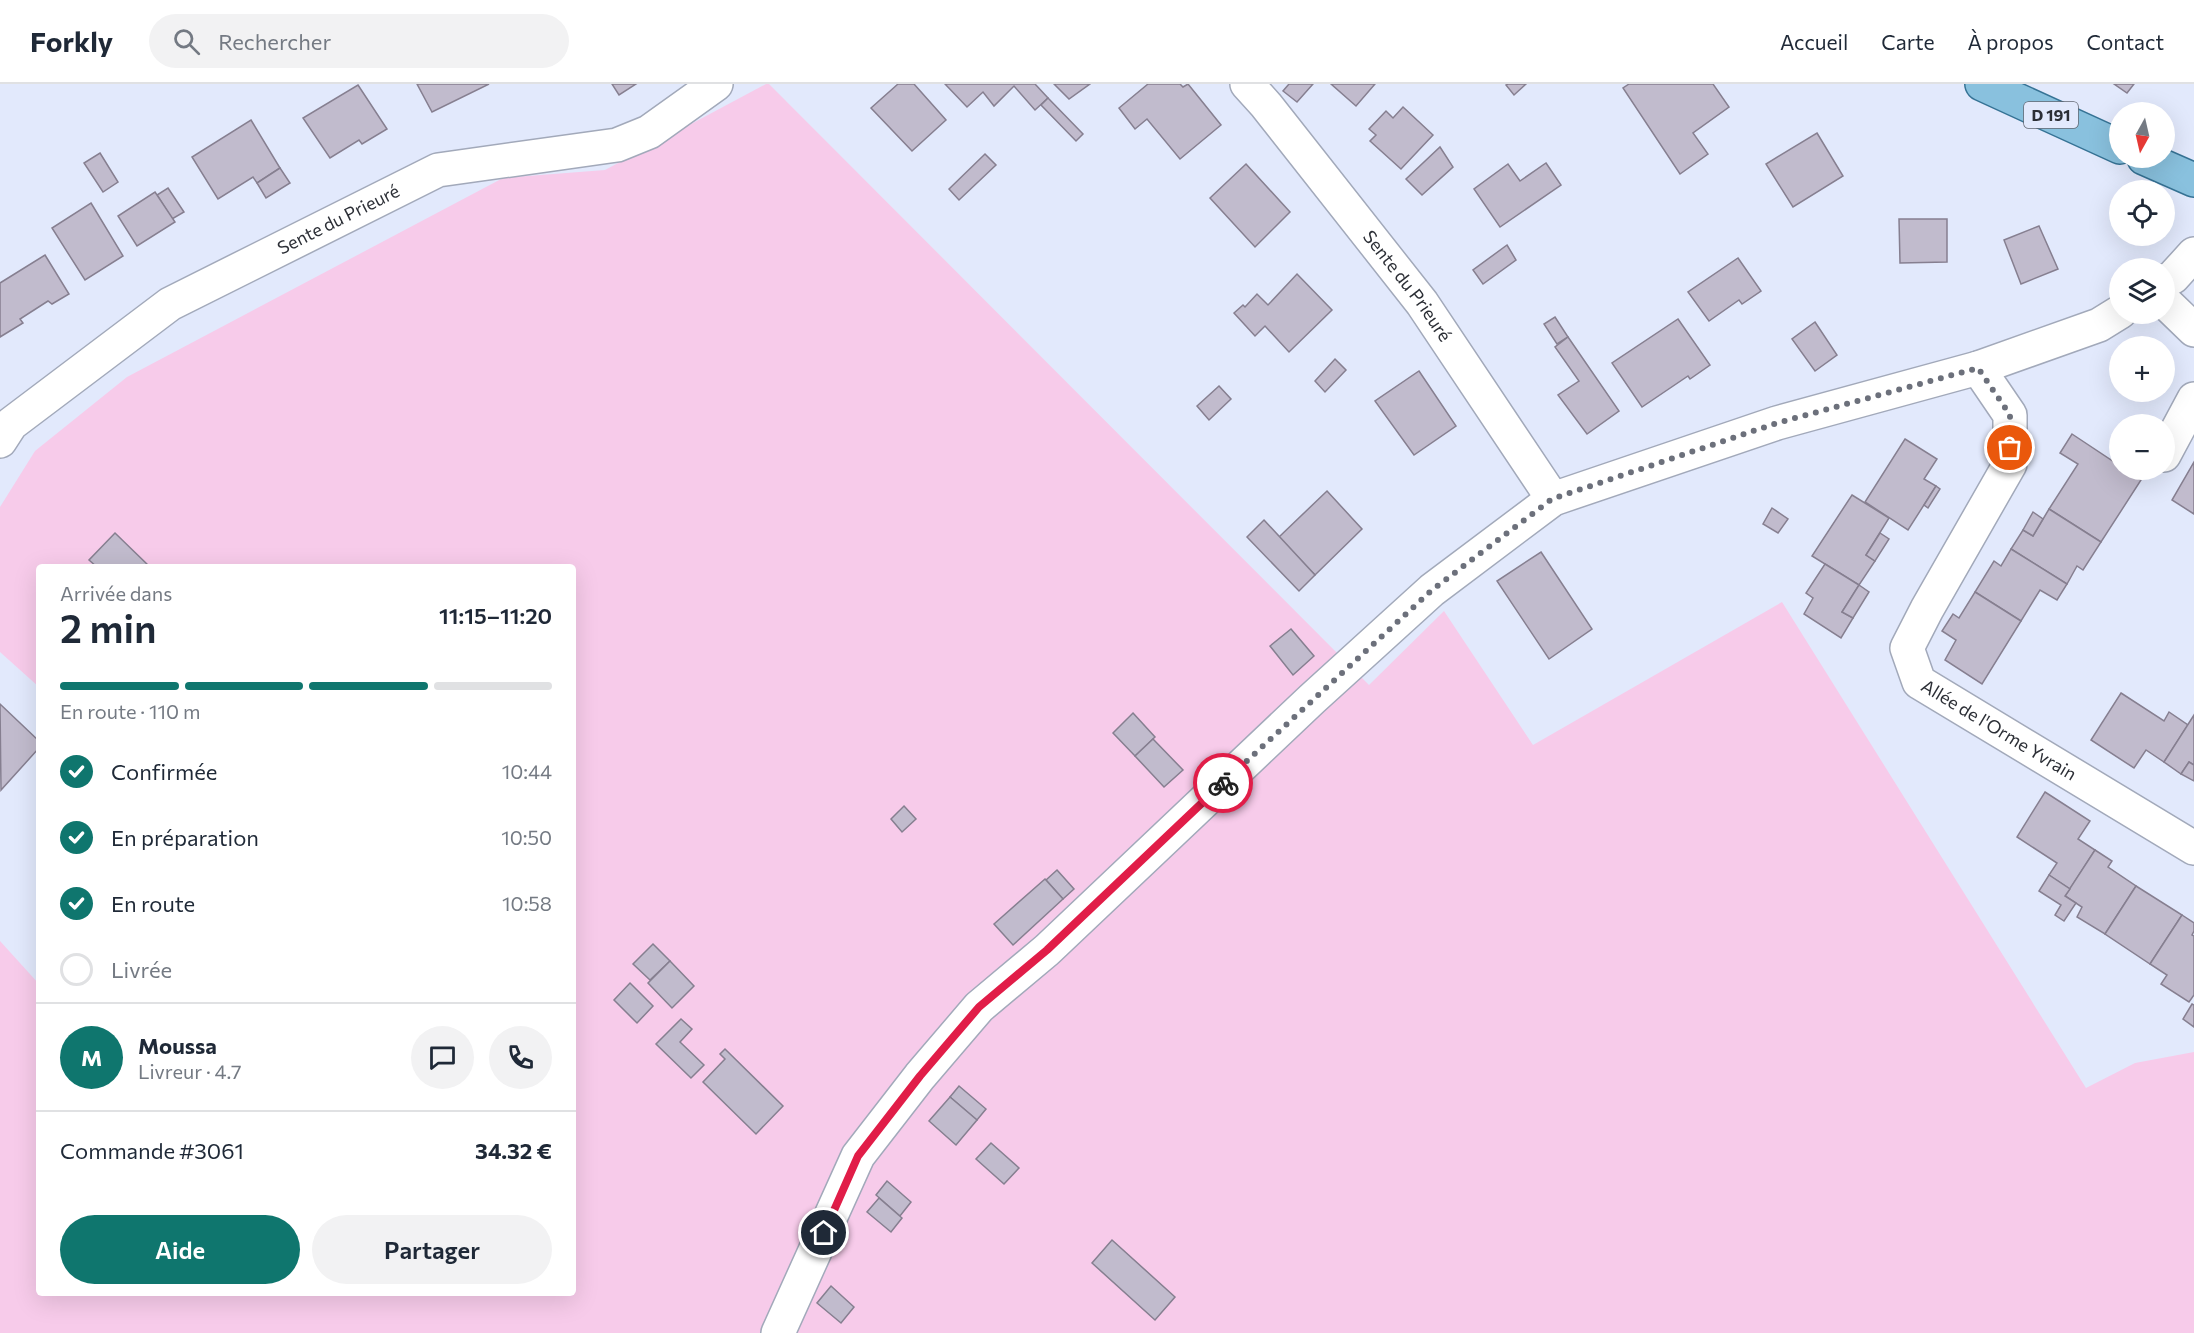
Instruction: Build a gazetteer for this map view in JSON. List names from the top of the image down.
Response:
{
  "streets": {
    "main road": ["D 191"],
    "street": ["Sente du Prieuré", "Allée de l'Orme Yvrain"]
  },
  "north": "bottom",
  "page": {
    "header": "Forkly",
    "search": "Rechercher",
    "nav": [
      "Accueil",
      "Carte",
      "À propos",
      "Contact"
    ],
    "map_buttons": ["+", "−"],
    "heading": ["2 min", "Arrivée dans", "11:15–11:20"],
    "panel": [
      "Moussa",
      "Livreur · 4.7",
      "Commande #3061",
      "34.32 €"
    ],
    "bar": "En route · 110 m",
    "list": [
      ["Confirmée", "10:44"],
      ["En préparation", "10:50"],
      ["En route", "10:58"],
      "Livrée"
    ],
    "round": "M",
    "buttons": ["Aide", "Partager"]
  }
}
